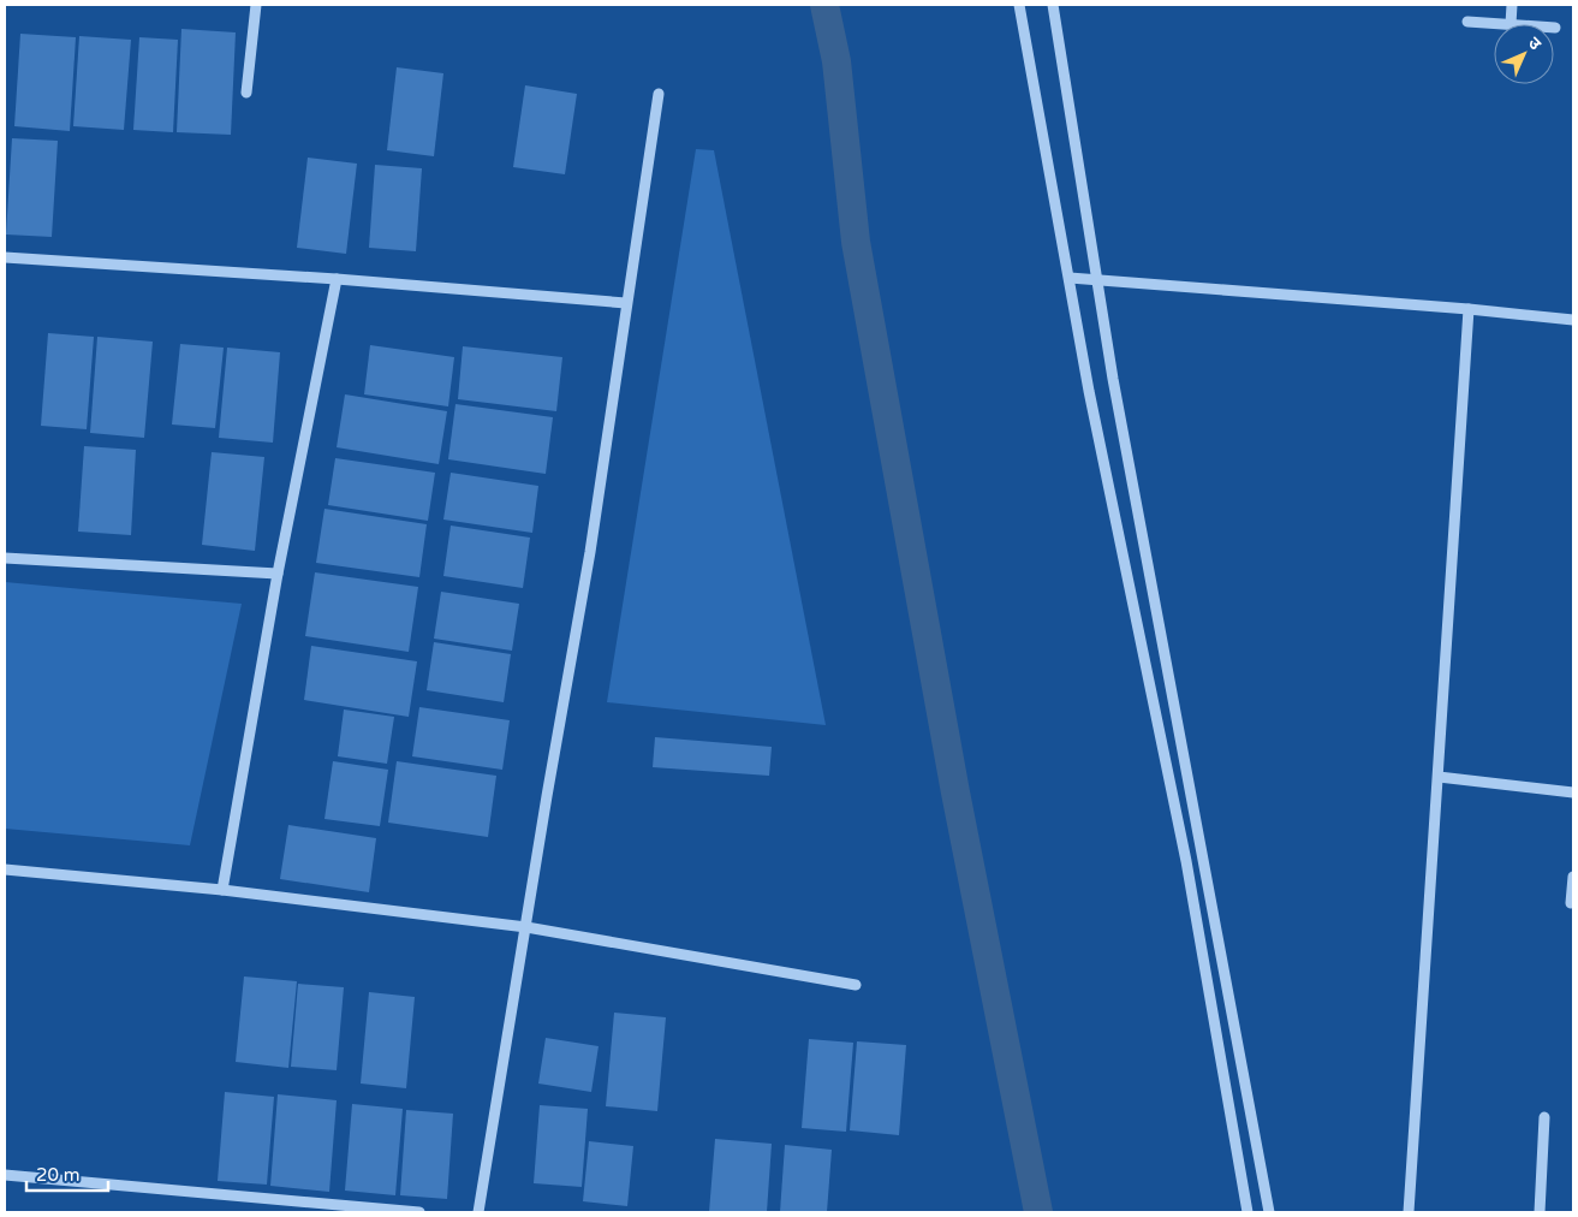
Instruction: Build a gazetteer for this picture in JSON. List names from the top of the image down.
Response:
{
  "scale_bar": "20 m",
  "north": "top right"
}
